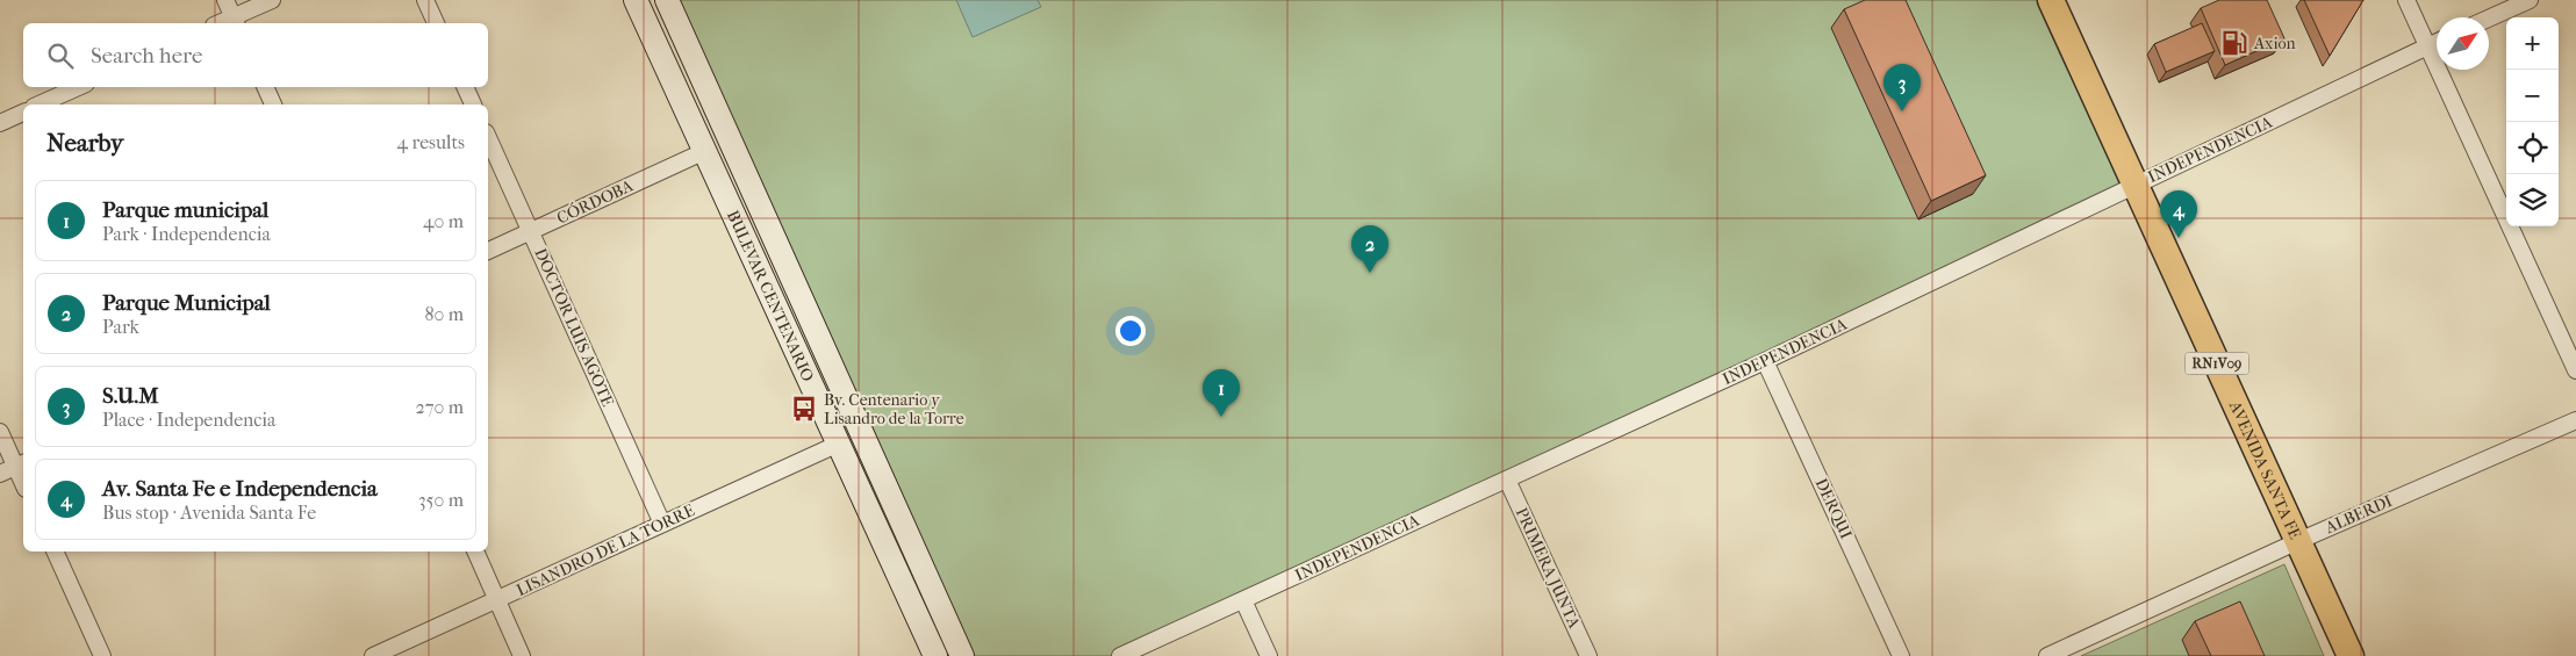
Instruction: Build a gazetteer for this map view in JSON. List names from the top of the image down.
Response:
{
  "streets": {
    "main road": ["BULEVAR CENTENARIO", "RN1V09", "AVENIDA SANTA FE"],
    "street": [
      "INDEPENDENCIA",
      "CÓRDOBA",
      "DOCTOR LUIS AGOTE",
      "DERQUI",
      "ALBERDI",
      "LISANDRO DE LA TORRE",
      "PRIMERA JUNTA"
    ]
  },
  "crossings": [
    ["INDEPENDENCIA", "AVENIDA SANTA FE"],
    ["INDEPENDENCIA", "DERQUI"],
    ["INDEPENDENCIA", "PRIMERA JUNTA"],
    ["CÓRDOBA", "BULEVAR CENTENARIO"],
    ["CÓRDOBA", "DOCTOR LUIS AGOTE"],
    ["BULEVAR CENTENARIO", "LISANDRO DE LA TORRE"],
    ["DOCTOR LUIS AGOTE", "LISANDRO DE LA TORRE"],
    ["AVENIDA SANTA FE", "ALBERDI"]
  ],
  "places": {
    "fuel station": ["Axion"],
    "bus stop": ["Bv. Centenario y Lisandro de la Torre"]
  },
  "north": "top right",
  "page": {
    "map_buttons": ["+", "−"],
    "search": "Search here",
    "pins": [
      "3",
      "4",
      "2",
      "1"
    ],
    "heading": ["Nearby", "4 results"],
    "list": [
      {
        "mark": "1",
        "name": "Parque municipal",
        "note": "Park · Independencia",
        "value": "40 m"
      },
      {
        "mark": "2",
        "name": "Parque Municipal",
        "note": "Park",
        "value": "80 m"
      },
      {
        "mark": "3",
        "name": "S.U.M",
        "note": "Place · Independencia",
        "value": "270 m"
      },
      {
        "mark": "4",
        "name": "Av. Santa Fe e Independencia",
        "note": "Bus stop · Avenida Santa Fe",
        "value": "350 m"
      }
    ]
  }
}
